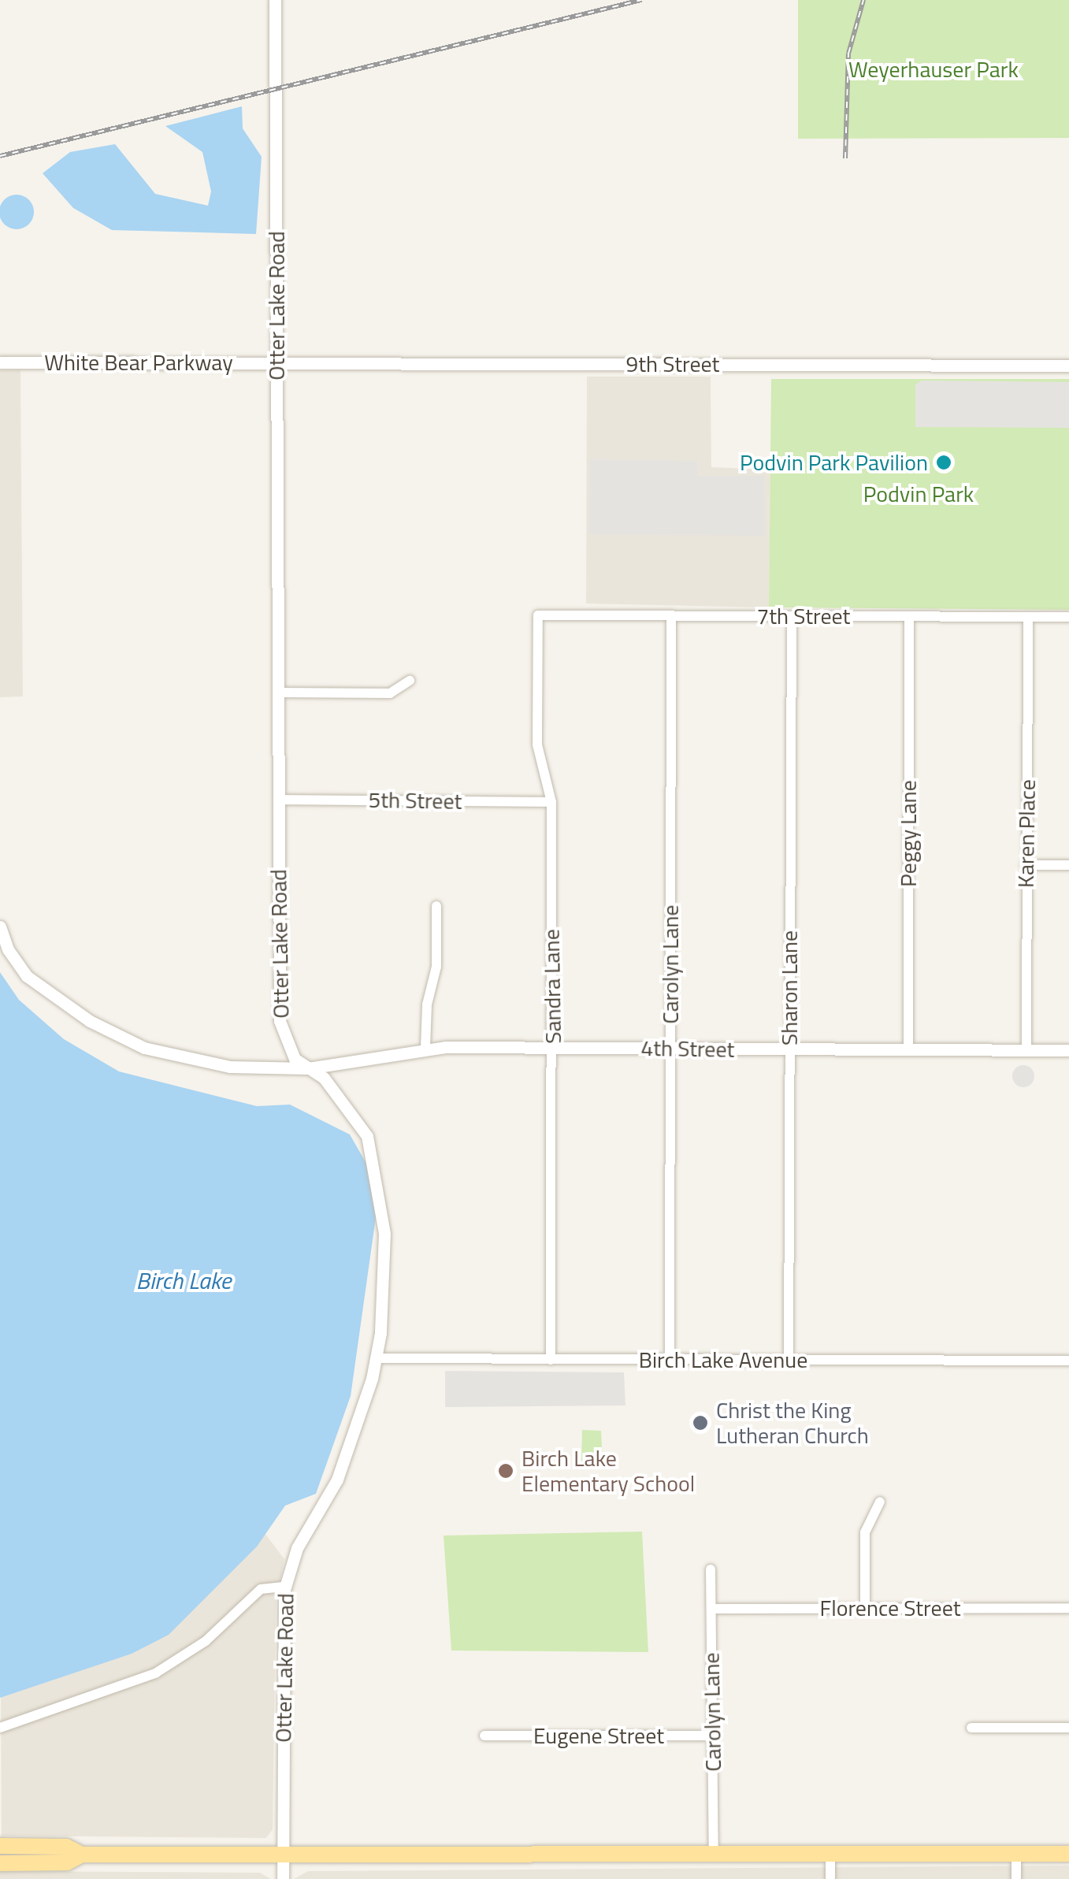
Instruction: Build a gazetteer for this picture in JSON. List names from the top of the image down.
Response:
{
  "streets": {
    "street": [
      "Otter Lake Road",
      "White Bear Parkway",
      "9th Street",
      "7th Street",
      "5th Street",
      "Peggy Lane",
      "Karen Place",
      "Carolyn Lane",
      "Sandra Lane",
      "Sharon Lane",
      "4th Street",
      "Birch Lake Avenue",
      "Florence Street",
      "Eugene Street"
    ]
  },
  "crossings": [
    ["Otter Lake Road", "White Bear Parkway"],
    ["Otter Lake Road", "9th Street"],
    ["Otter Lake Road", "5th Street"],
    ["Otter Lake Road", "4th Street"],
    ["Otter Lake Road", "Birch Lake Avenue"],
    ["White Bear Parkway", "9th Street"],
    ["7th Street", "Peggy Lane"],
    ["7th Street", "Karen Place"],
    ["7th Street", "Carolyn Lane"],
    ["7th Street", "Sandra Lane"],
    ["7th Street", "Sharon Lane"],
    ["5th Street", "Sandra Lane"],
    ["Peggy Lane", "4th Street"],
    ["Karen Place", "4th Street"],
    ["Carolyn Lane", "4th Street"],
    ["Carolyn Lane", "Birch Lake Avenue"],
    ["Carolyn Lane", "Florence Street"],
    ["Carolyn Lane", "Eugene Street"],
    ["Sandra Lane", "4th Street"],
    ["Sandra Lane", "Birch Lake Avenue"],
    ["Sharon Lane", "4th Street"],
    ["Sharon Lane", "Birch Lake Avenue"]
  ],
  "water": ["Birch Lake"],
  "parks": ["Weyerhauser Park", "Podvin Park"],
  "places": ["Podvin Park Pavilion", "Christ the King Lutheran Church", "Birch Lake Elementary School"]
}
